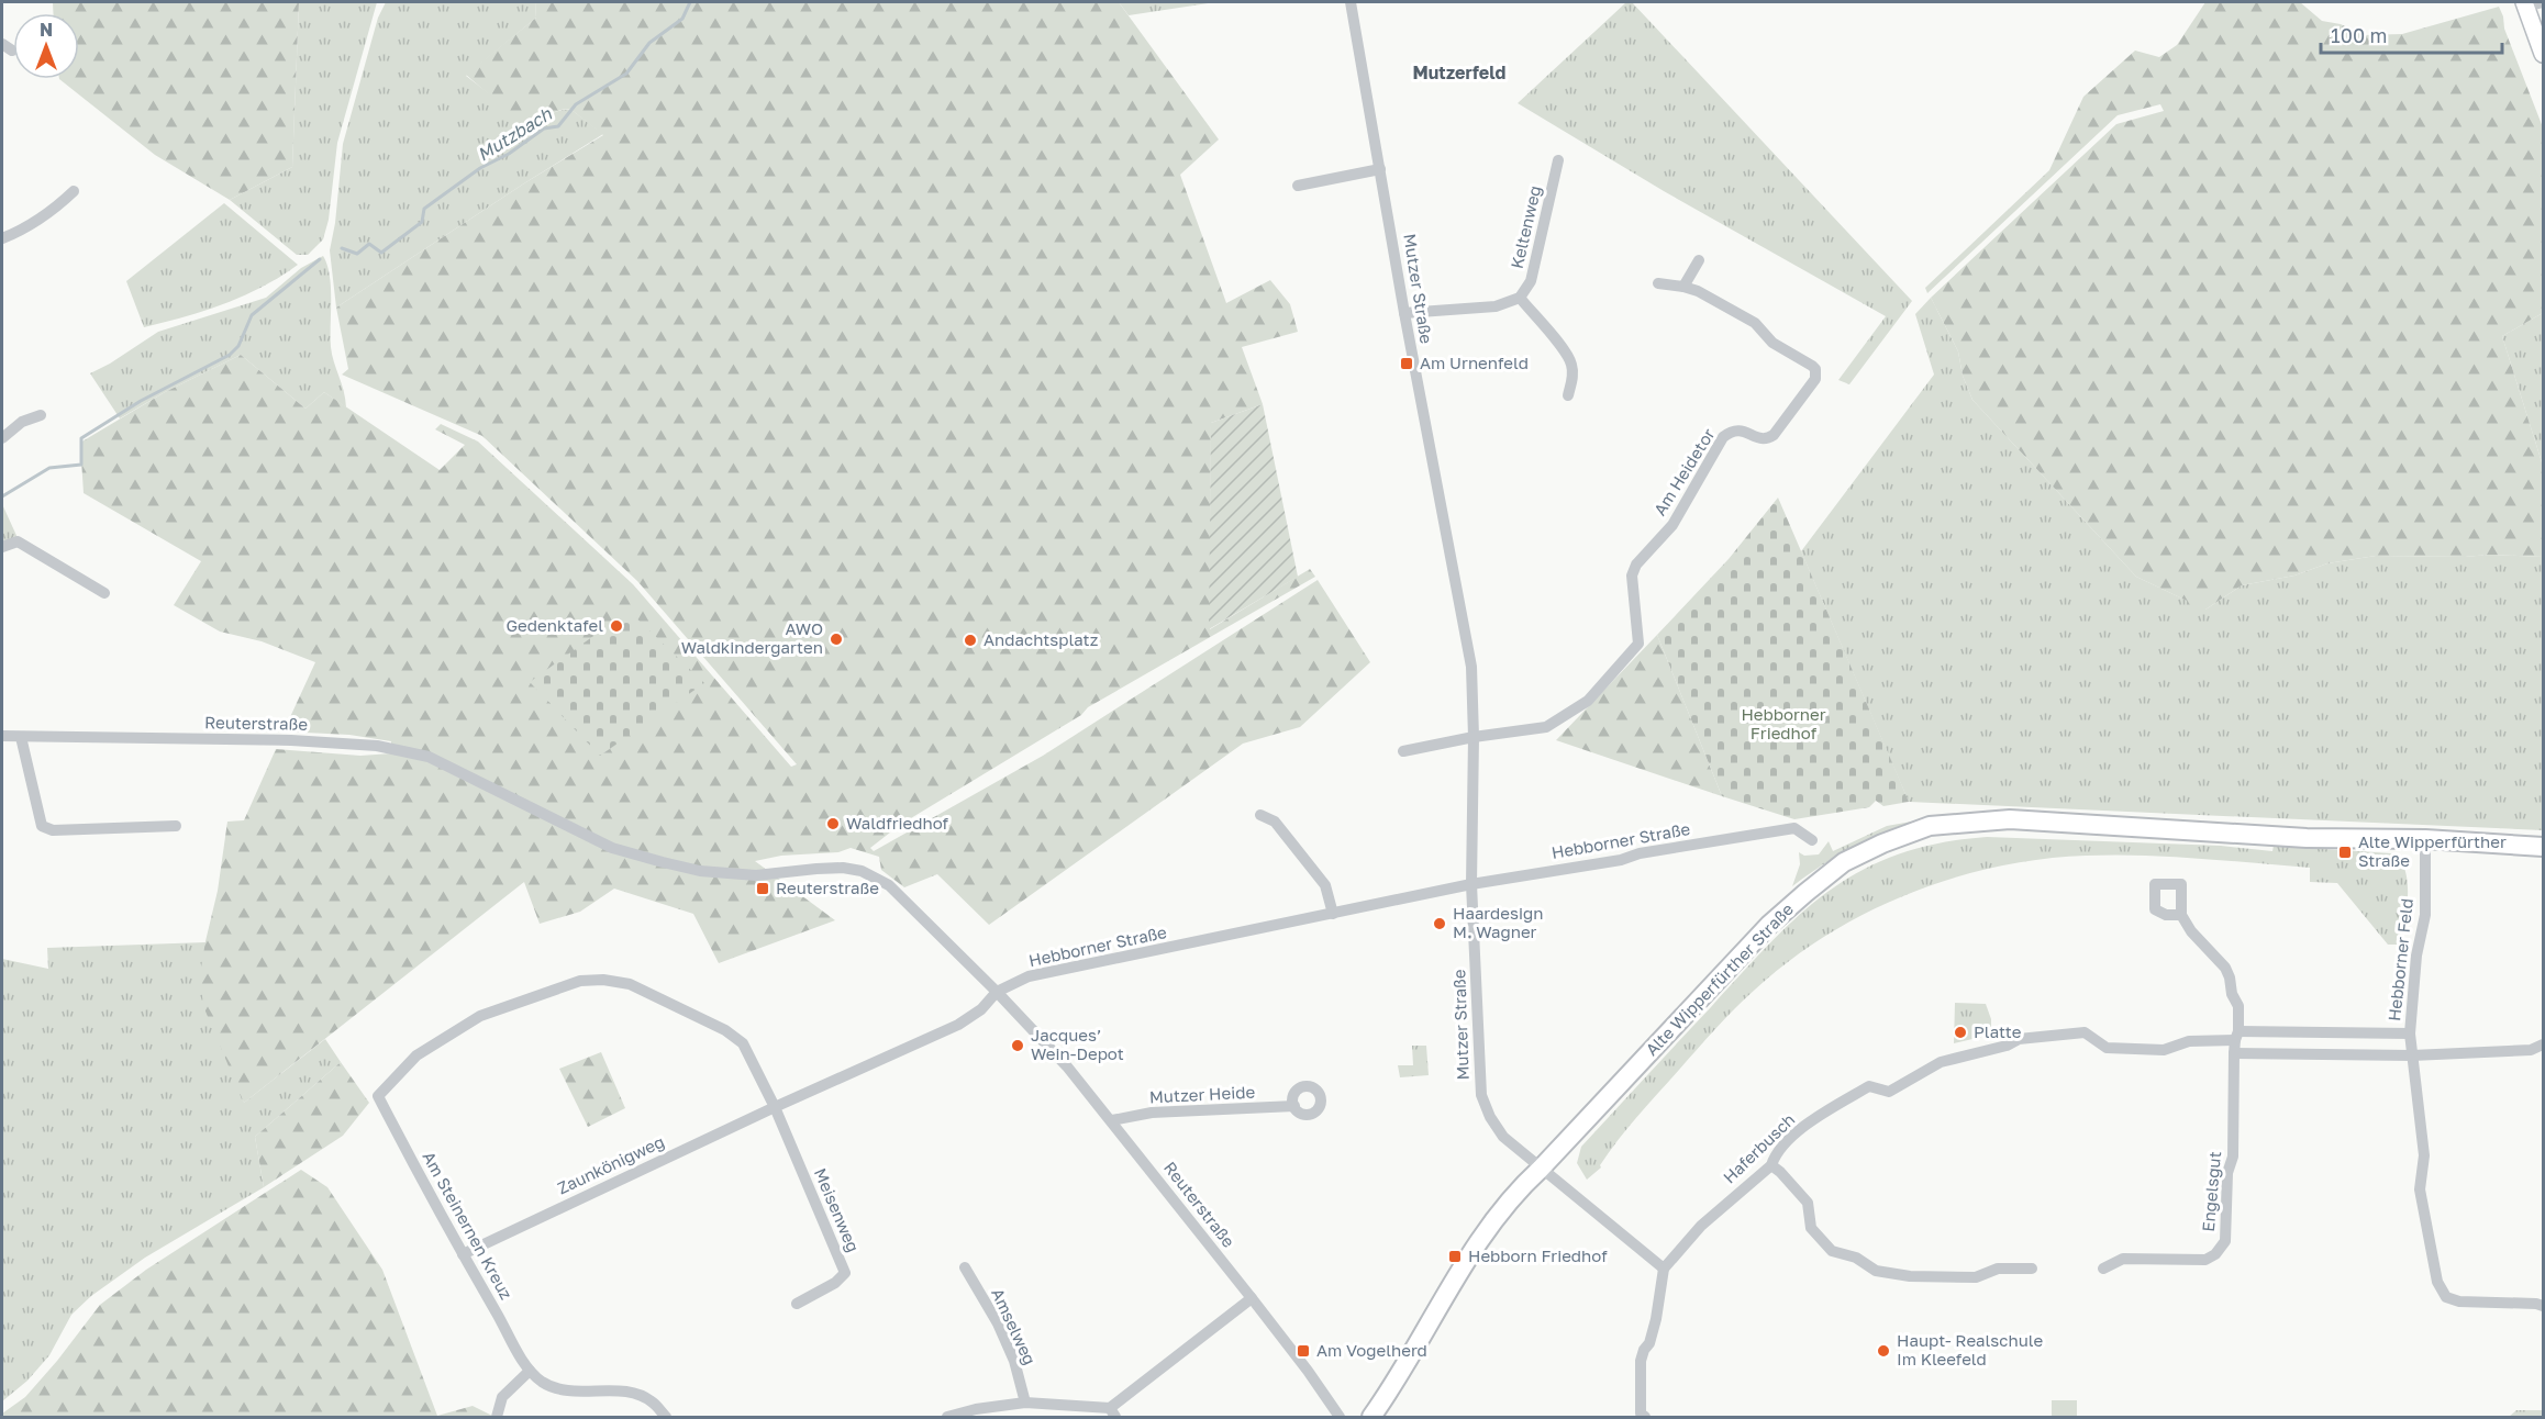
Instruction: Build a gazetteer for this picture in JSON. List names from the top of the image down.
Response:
{
  "streets": {
    "main road": ["Alte Wipperfürther Straße"],
    "street": [
      "Keltenweg",
      "Mutzer Straße",
      "Am Heidetor",
      "Reuterstraße",
      "Hebborner Straße",
      "Hebborner Feld",
      "Mutzer Heide",
      "Haferbusch",
      "Zaunkönigweg",
      "Engelsgut",
      "Meisenweg",
      "Am Steinernen Kreuz",
      "Amselweg"
    ]
  },
  "crossings": [
    ["Mutzer Straße", "Am Heidetor"],
    ["Mutzer Straße", "Hebborner Straße"],
    ["Mutzer Straße", "Alte Wipperfürther Straße"],
    ["Reuterstraße", "Hebborner Straße"],
    ["Reuterstraße", "Mutzer Heide"],
    ["Hebborner Straße", "Zaunkönigweg"],
    ["Hebborner Straße", "Meisenweg"],
    ["Hebborner Straße", "Am Steinernen Kreuz"],
    ["Hebborner Feld", "Alte Wipperfürther Straße"],
    ["Hebborner Feld", "Haferbusch"],
    ["Haferbusch", "Engelsgut"],
    ["Zaunkönigweg", "Meisenweg"],
    ["Zaunkönigweg", "Am Steinernen Kreuz"],
    ["Meisenweg", "Am Steinernen Kreuz"]
  ],
  "districts": ["Mutzerfeld"],
  "water": ["Mutzbach"],
  "parks": ["Hebborner Friedhof"],
  "places": {
    "transit": [
      "Am Urnenfeld",
      "Alte Wipperfürther Straße",
      "Reuterstraße",
      "Hebborn Friedhof",
      "Am Vogelherd"
    ],
    "other": [
      "Gedenktafel",
      "AWO Waldkindergarten",
      "Andachtsplatz",
      "Waldfriedhof",
      "Haardesign M. Wagner",
      "Platte",
      "Jacques’ Wein-Depot",
      "Haupt- Realschule Im Kleefeld"
    ]
  },
  "scale_bar": "100 m",
  "north": "top"
}
